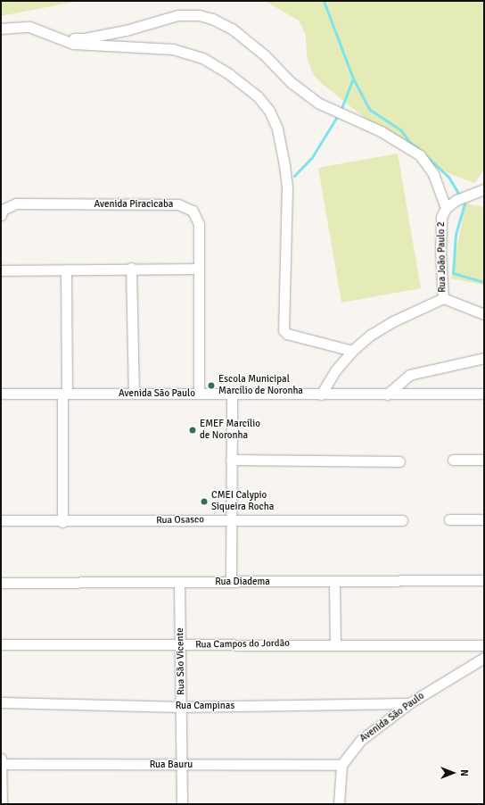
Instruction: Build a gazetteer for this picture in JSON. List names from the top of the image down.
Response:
{
  "streets": {
    "street": [
      "Avenida Piracicaba",
      "Rua João Paulo 2",
      "Avenida São Paulo",
      "Rua Osasco",
      "Rua Diadema",
      "Rua Campos do Jordão",
      "Rua São Vicente",
      "Rua Campinas",
      "Rua Bauru"
    ]
  },
  "crossings": [
    ["Avenida Piracicaba", "Avenida São Paulo"],
    ["Rua João Paulo 2", "Avenida São Paulo"],
    ["Avenida São Paulo", "Rua Campinas"],
    ["Avenida São Paulo", "Rua Bauru"],
    ["Rua Diadema", "Rua São Vicente"],
    ["Rua Campos do Jordão", "Rua São Vicente"],
    ["Rua São Vicente", "Rua Campinas"],
    ["Rua São Vicente", "Rua Bauru"]
  ],
  "places": ["Escola Municipal Marcílio de Noronha", "EMEF Marcílio de Noronha", "CMEI Calypio Siqueira Rocha"],
  "north": "right"
}
